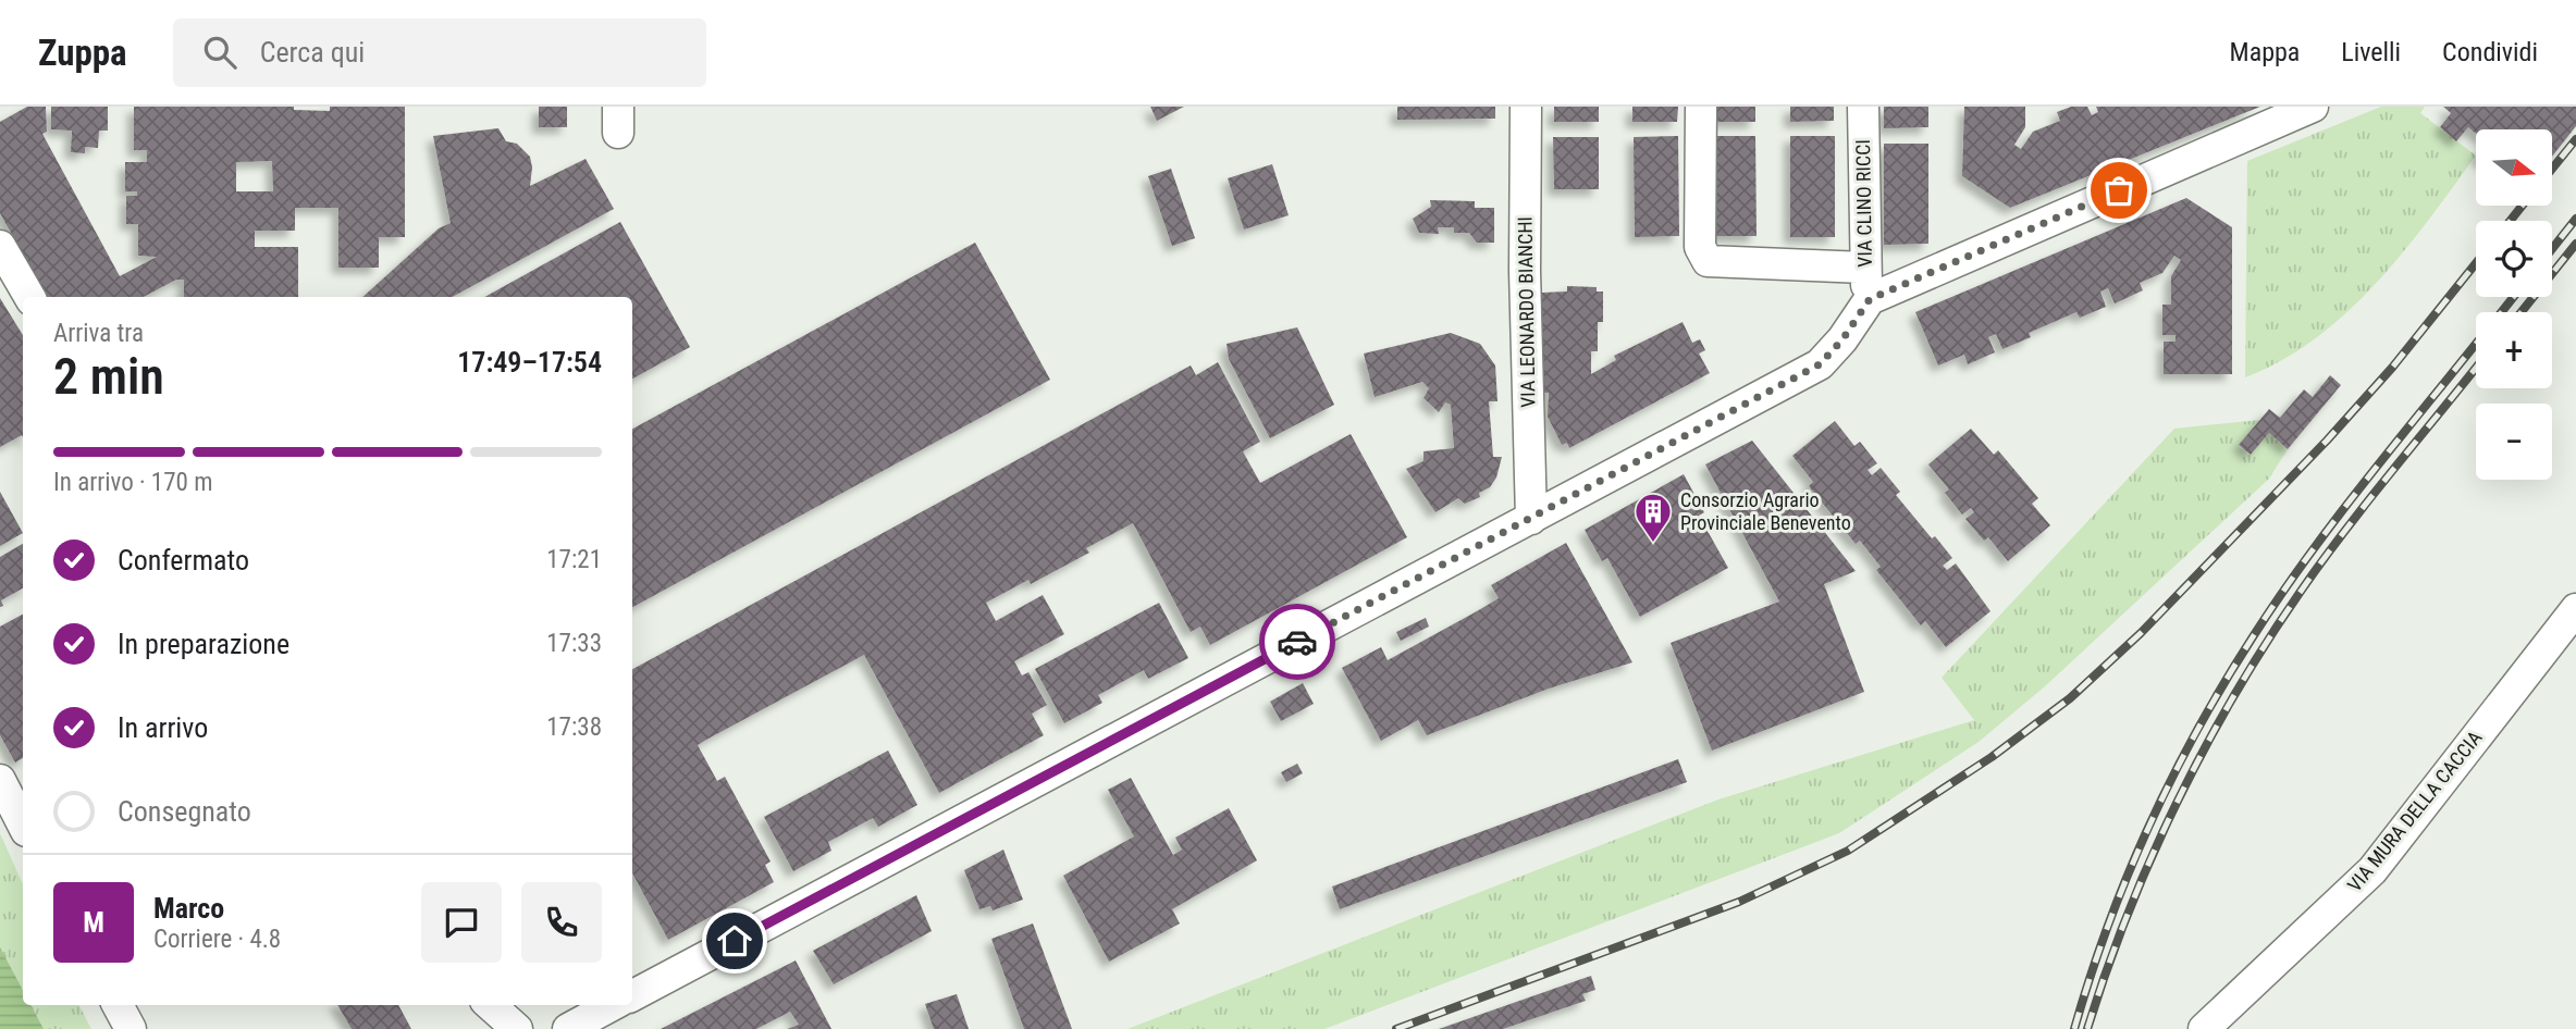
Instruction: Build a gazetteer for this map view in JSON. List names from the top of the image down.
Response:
{
  "streets": {
    "street": ["VIA CLINO RICCI", "VIA LEONARDO BIANCHI", "VIA MURA DELLA CACCIA"]
  },
  "places": {
    "building": ["Consorzio Agrario Provinciale Benevento"]
  },
  "north": "right",
  "page": {
    "header": "Zuppa",
    "search": "Cerca qui",
    "nav": ["Mappa", "Livelli", "Condividi"],
    "map_buttons": ["+", "−"],
    "heading": ["2 min", "Arriva tra", "17:49–17:54"],
    "panel": ["Marco", "Corriere · 4.8"],
    "bar": "In arrivo · 170 m",
    "list": [
      ["Confermato", "17:21"],
      ["In preparazione", "17:33"],
      ["In arrivo", "17:38"],
      "Consegnato"
    ],
    "round": "M"
  }
}
